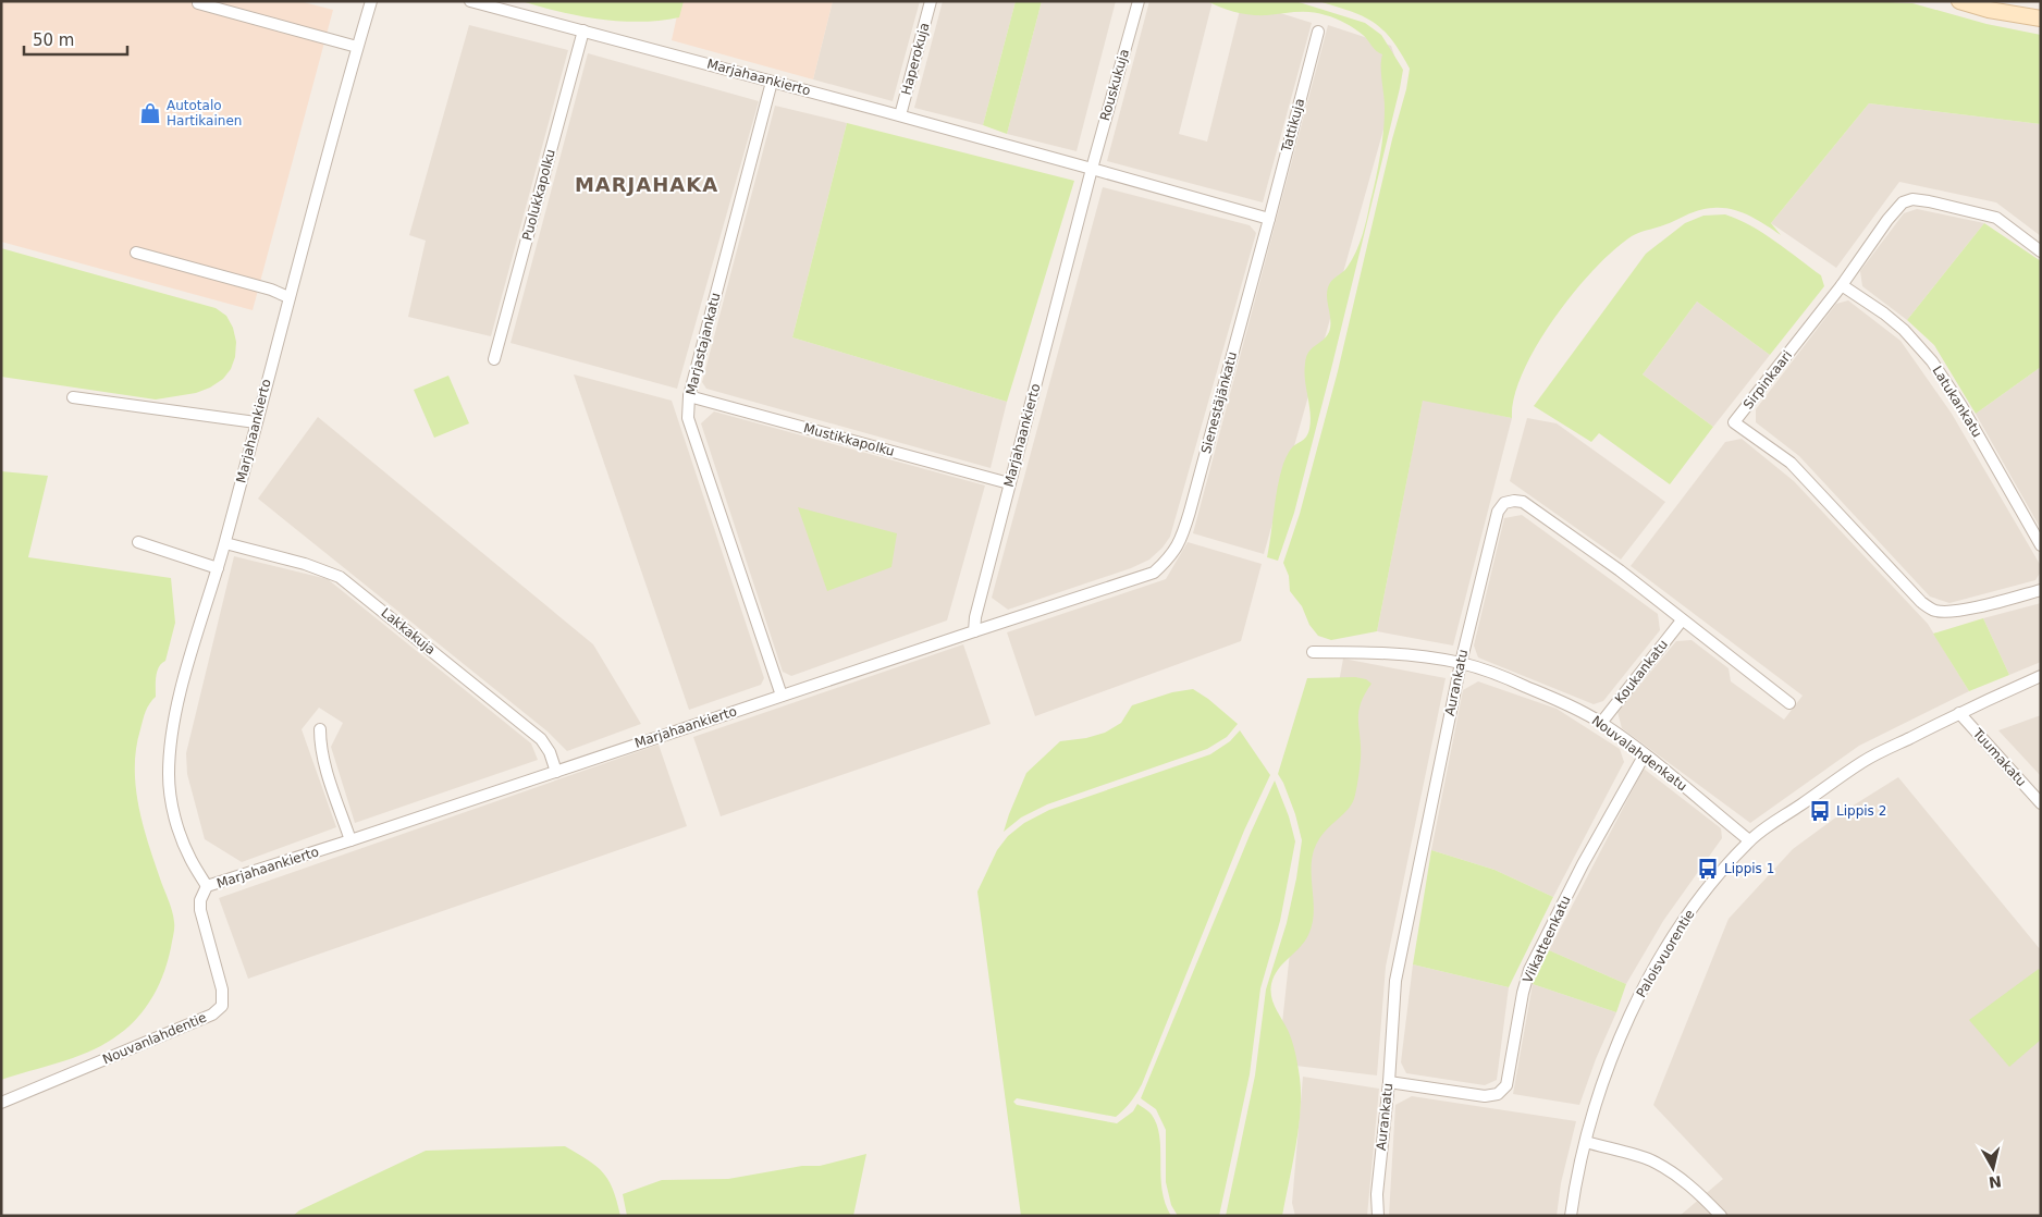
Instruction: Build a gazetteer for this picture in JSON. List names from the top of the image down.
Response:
{
  "streets": {
    "street": [
      "Haperokuja",
      "Marjahaankierto",
      "Rouskukuja",
      "Tattikuja",
      "Puolukkapolku",
      "Marjastajankatu",
      "Sirpinkaari",
      "Latukankatu",
      "Sienestäjänkatu",
      "Mustikkapolku",
      "Lakkakuja",
      "Koukankatu",
      "Aurankatu",
      "Nouvalahdenkatu",
      "Tuumakatu",
      "Viikatteenkatu",
      "Paloisvuorentie",
      "Nouvanlahdentie"
    ]
  },
  "crossings": [
    ["Haperokuja", "Marjahaankierto"],
    ["Marjahaankierto", "Rouskukuja"],
    ["Marjahaankierto", "Puolukkapolku"],
    ["Marjahaankierto", "Marjastajankatu"],
    ["Marjahaankierto", "Sienestäjänkatu"],
    ["Marjahaankierto", "Mustikkapolku"],
    ["Marjahaankierto", "Lakkakuja"],
    ["Marjahaankierto", "Nouvanlahdentie"],
    ["Tattikuja", "Sienestäjänkatu"],
    ["Marjastajankatu", "Mustikkapolku"],
    ["Sirpinkaari", "Latukankatu"],
    ["Koukankatu", "Aurankatu"],
    ["Koukankatu", "Nouvalahdenkatu"],
    ["Aurankatu", "Nouvalahdenkatu"],
    ["Aurankatu", "Viikatteenkatu"],
    ["Nouvalahdenkatu", "Viikatteenkatu"],
    ["Nouvalahdenkatu", "Paloisvuorentie"],
    ["Tuumakatu", "Paloisvuorentie"]
  ],
  "districts": ["MARJAHAKA"],
  "places": {
    "shop": ["Autotalo Hartikainen"],
    "bus stop": ["Lippis 2", "Lippis 1"]
  },
  "scale_bar": "50 m",
  "north": "bottom"
}
